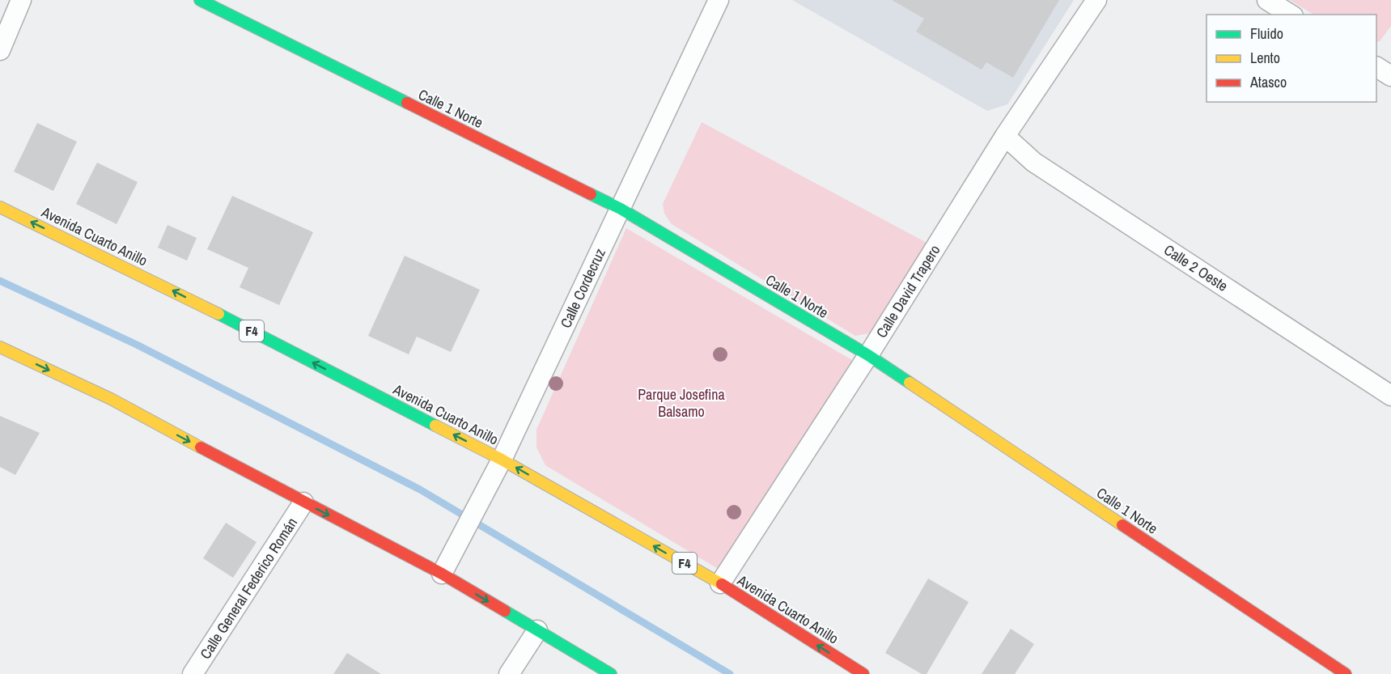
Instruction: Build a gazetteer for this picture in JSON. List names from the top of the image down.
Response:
{
  "streets": {
    "main road": ["Calle 1 Norte", "Avenida Cuarto Anillo", "F4"],
    "street": [
      "Calle 2 Oeste",
      "Calle Cordecruz",
      "Calle David Trapero",
      "Calle General Federico Román"
    ]
  },
  "crossings": [
    ["Calle 1 Norte", "Calle Cordecruz"],
    ["Calle 1 Norte", "Calle David Trapero"],
    ["Avenida Cuarto Anillo", "Calle Cordecruz"],
    ["Avenida Cuarto Anillo", "Calle David Trapero"],
    ["Calle 2 Oeste", "Calle David Trapero"]
  ],
  "one_way": ["Avenida Cuarto Anillo"],
  "parks": ["Parque Josefina Balsamo"],
  "legend": ["Fluido", "Lento", "Atasco"]
}
